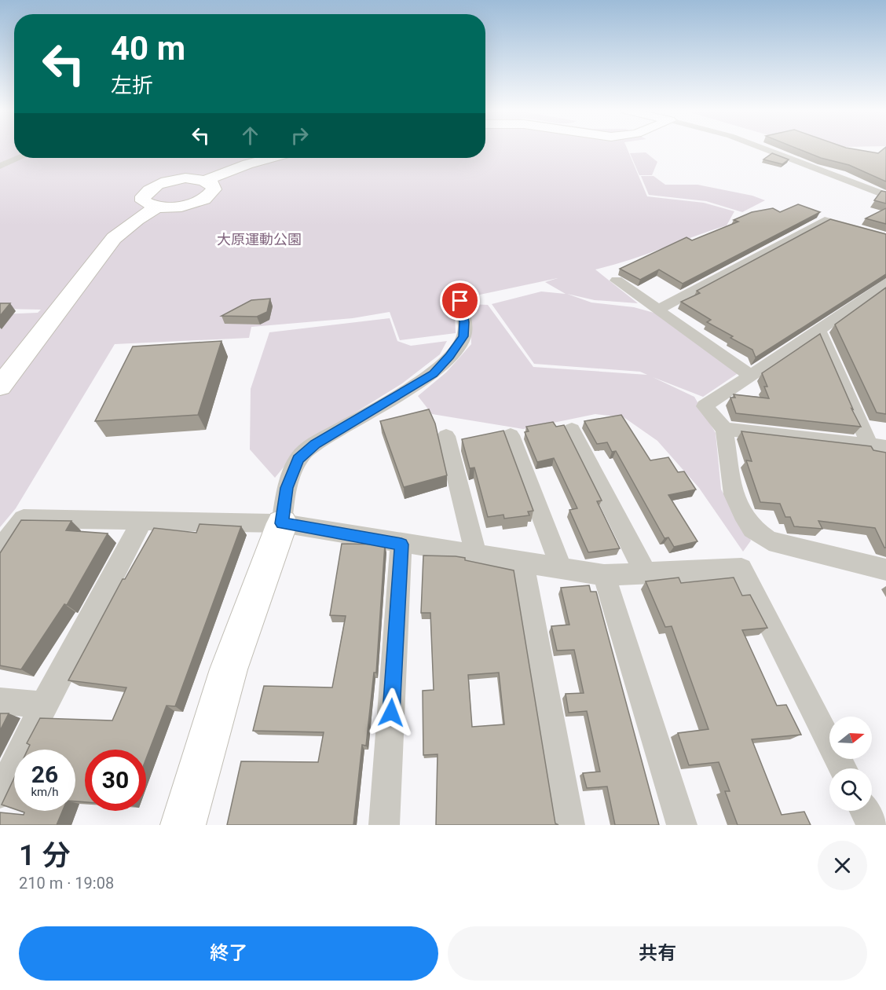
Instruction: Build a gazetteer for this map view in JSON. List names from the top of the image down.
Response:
{
  "parks": ["大原運動公園"],
  "north": "right",
  "page": {
    "turn": ["40 m", "左折"],
    "speed": "26 km/h",
    "limit": "30",
    "heading": ["1 分", "210 m · 19:08"],
    "buttons": ["終了", "共有"]
  }
}
